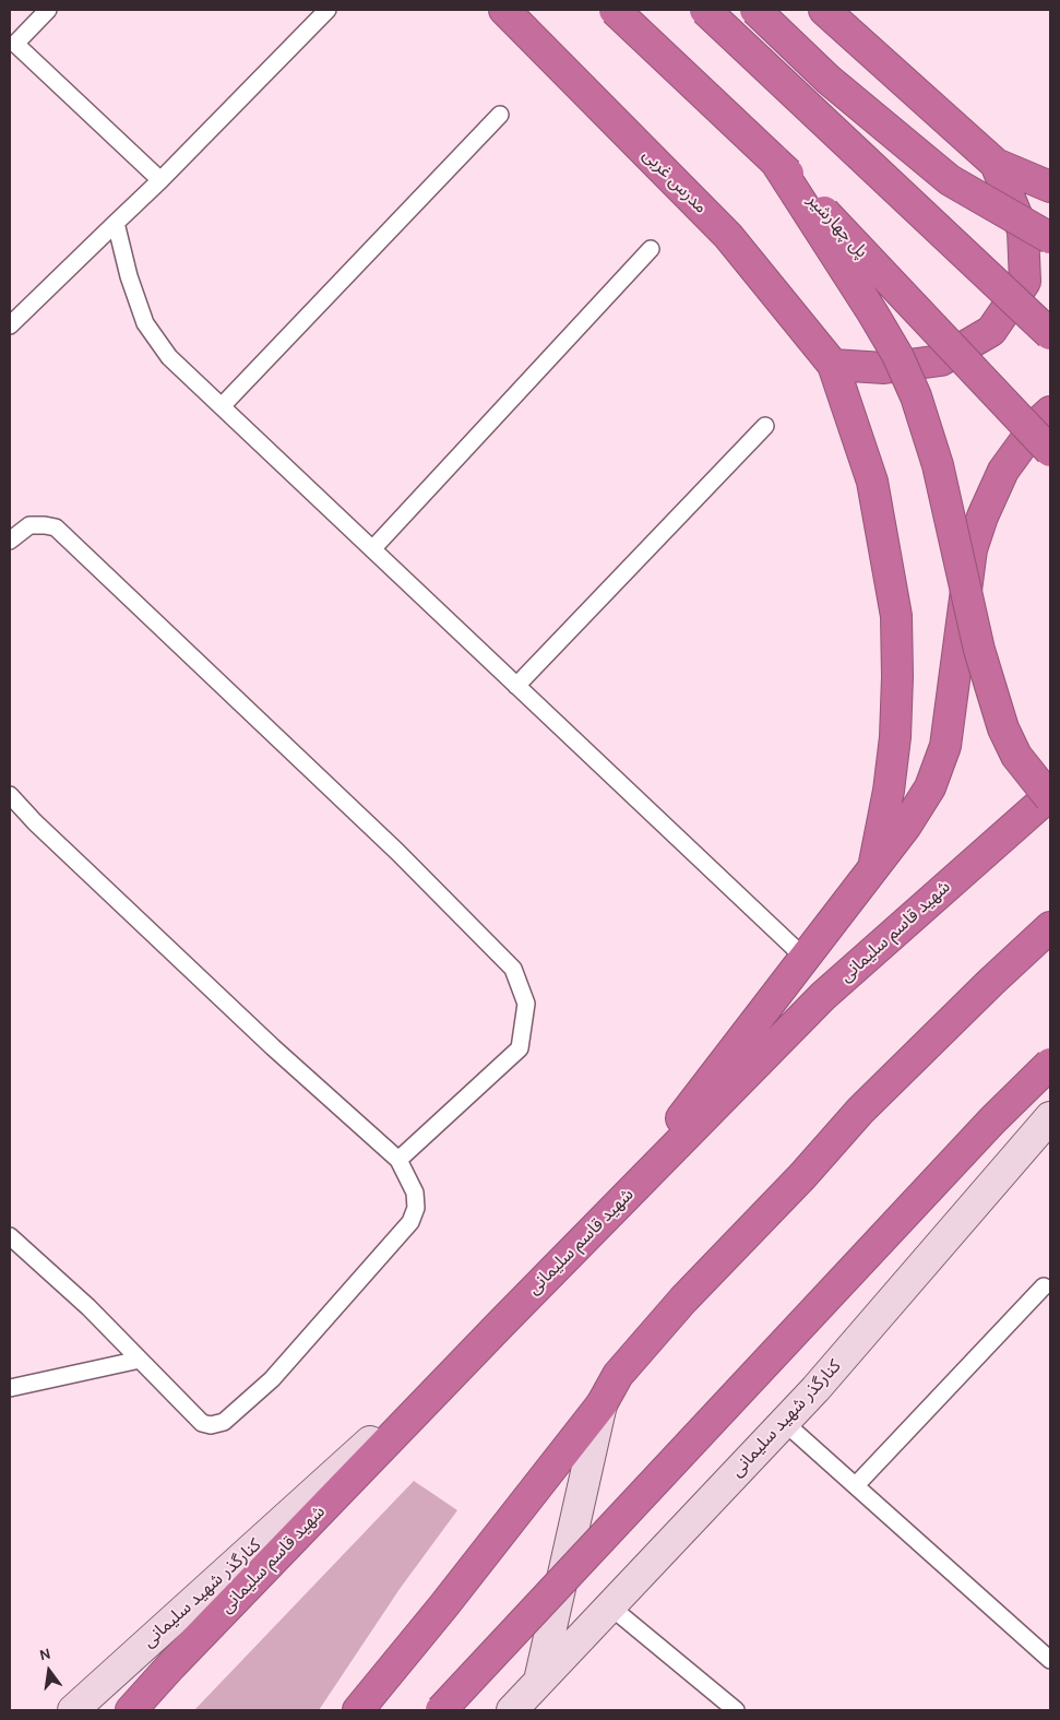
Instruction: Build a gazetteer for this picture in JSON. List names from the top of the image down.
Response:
{
  "streets": {
    "highway": ["مدرس غربی", "پل چهارشیر", "شهید قاسم سلیمانی"],
    "street": ["کنارگذر شهید سلیمانی"]
  },
  "crossings": [
    ["شهید قاسم سلیمانی", "کنارگذر شهید سلیمانی"]
  ],
  "north": "top"
}
